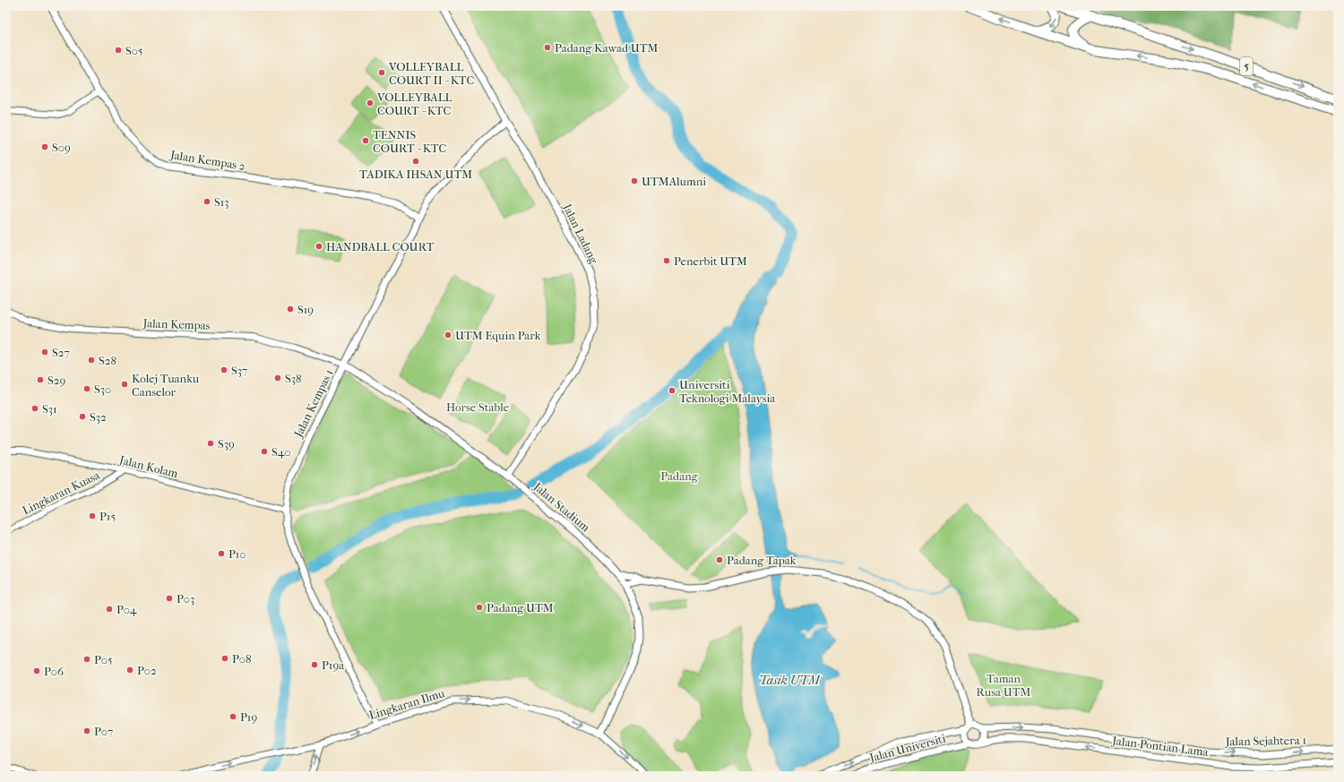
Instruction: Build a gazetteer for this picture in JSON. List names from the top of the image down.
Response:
{
  "streets": {
    "highway": ["5"],
    "street": [
      "Jalan Kempas 2",
      "Jalan Ladang",
      "Jalan Kempas",
      "Jalan Kempas 1",
      "Jalan Kolam",
      "Lingkaran Kuasa",
      "Jalan Stadium",
      "Lingkaran Ilmu",
      "Jalan Sejahtera 1",
      "Jalan Pontian Lama",
      "Jalan Universiti"
    ]
  },
  "crossings": [
    ["Jalan Kempas 2", "Jalan Kempas 1"],
    ["Jalan Ladang", "Jalan Kempas 1"],
    ["Jalan Ladang", "Jalan Stadium"],
    ["Jalan Kempas", "Jalan Kempas 1"],
    ["Jalan Kempas", "Jalan Stadium"],
    ["Jalan Kempas 1", "Jalan Kolam"],
    ["Jalan Kempas 1", "Jalan Stadium"],
    ["Jalan Kempas 1", "Lingkaran Ilmu"],
    ["Jalan Kolam", "Lingkaran Kuasa"],
    ["Jalan Stadium", "Lingkaran Ilmu"],
    ["Jalan Sejahtera 1", "Jalan Pontian Lama"],
    ["Jalan Sejahtera 1", "Jalan Universiti"],
    ["Jalan Pontian Lama", "Jalan Universiti"]
  ],
  "one_way": ["Lingkaran Ilmu", "Jalan Sejahtera 1", "Jalan Pontian Lama"],
  "water": ["Tasik UTM"],
  "parks": ["Horse Stable", "Padang", "Taman Rusa UTM"],
  "places": [
    "Padang Kawad UTM",
    "S05",
    "VOLLEYBALL COURT II - KTC",
    "VOLLEYBALL COURT - KTC",
    "TENNIS COURT - KTC",
    "S09",
    "TADIKA IHSAN UTM",
    "UTMAlumni",
    "S13",
    "HANDBALL COURT",
    "Penerbit UTM",
    "S19",
    "UTM Equin Park",
    "S27",
    "S28",
    "S37",
    "S38",
    "S29",
    "Kolej Tuanku Canselor",
    "S30",
    "Universiti Teknologi Malaysia",
    "S31",
    "S32",
    "S39",
    "S40",
    "P15",
    "P10",
    "Padang Tapak",
    "P03",
    "Padang UTM",
    "P04",
    "P08",
    "P05",
    "P19a",
    "P02",
    "P06",
    "P19",
    "P07"
  ]
}
